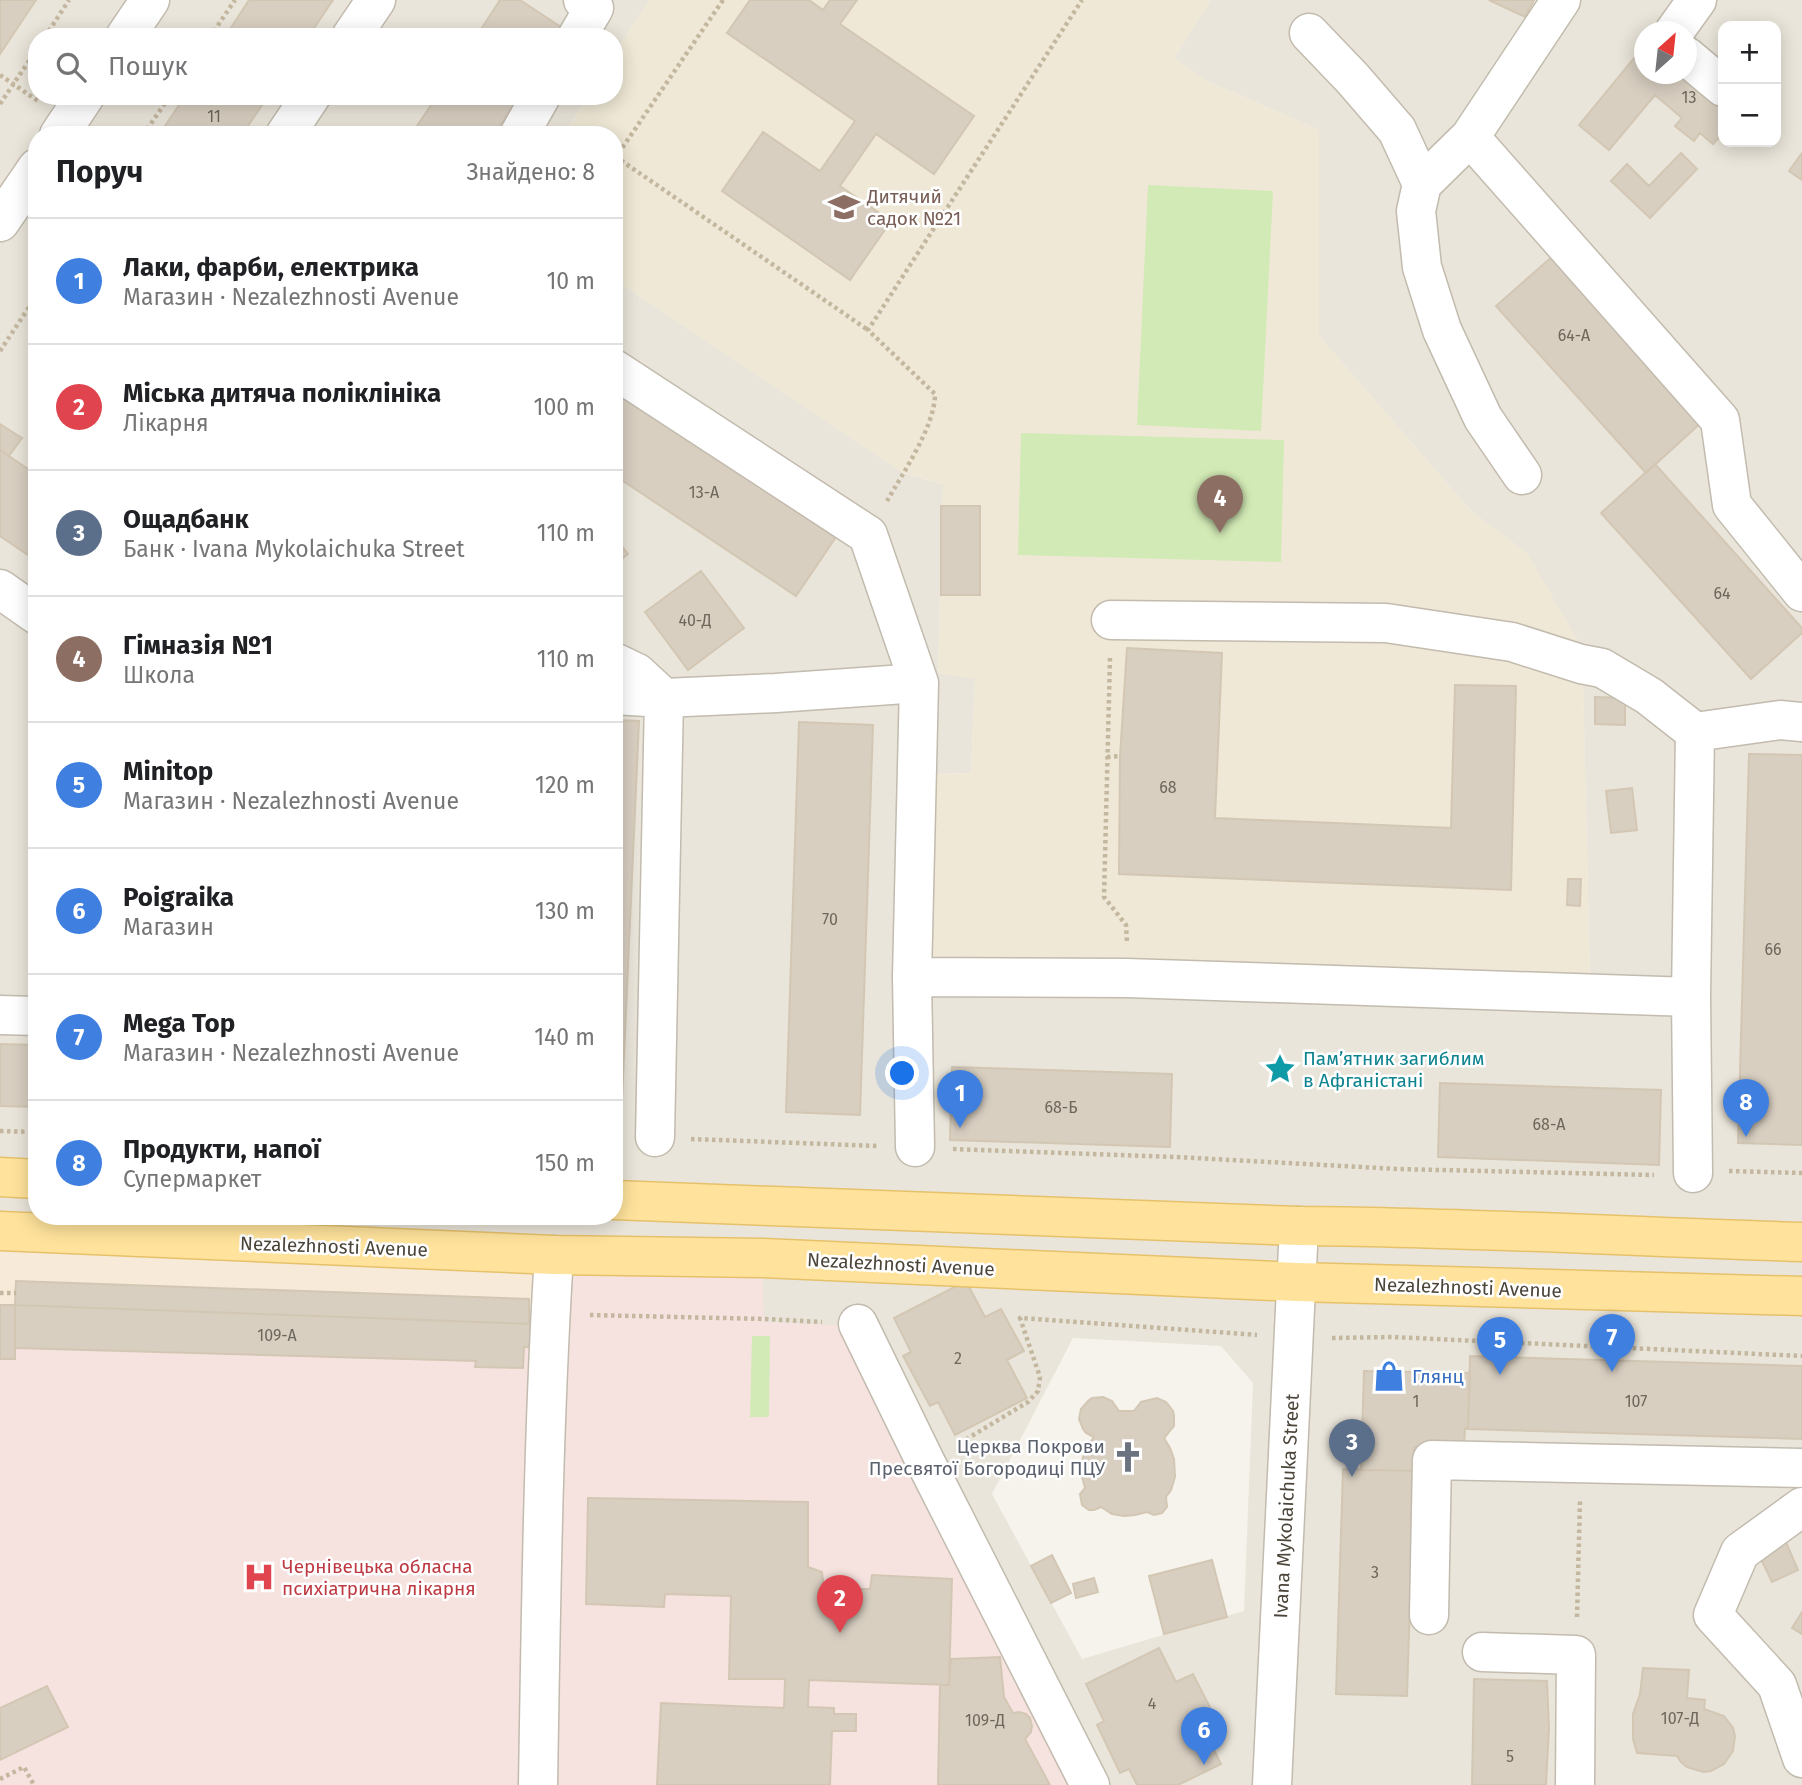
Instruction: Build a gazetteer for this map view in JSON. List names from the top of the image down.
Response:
{
  "streets": {
    "main road": ["Nezalezhnosti Avenue"],
    "street": ["Ivana Mykolaichuka Street"]
  },
  "crossings": [
    ["Nezalezhnosti Avenue", "Ivana Mykolaichuka Street"]
  ],
  "places": {
    "school or university": ["Дитячий садок №21"],
    "place": ["Пам’ятник загиблим в Афганістані"],
    "shop": ["Глянц"],
    "church": ["Церква Покрови Пресвятої Богородиці ПЦУ"],
    "hospital": ["Чернівецька обласна психіатрична лікарня"]
  },
  "house_numbers": [
    "13",
    "11",
    "64-А",
    "13-А",
    "64",
    "40-Д",
    "68",
    "70",
    "66",
    "68-Б",
    "68-А",
    "109-А",
    "2",
    "1",
    "107",
    "3",
    "4",
    "107-Д",
    "109-Д",
    "5"
  ],
  "north": "top right",
  "page": {
    "map_buttons": ["+", "−"],
    "search": "Пошук",
    "heading": ["Поруч", "Знайдено: 8"],
    "list": [
      {
        "mark": "1",
        "name": "Лаки, фарби, електрика",
        "note": "Магазин · Nezalezhnosti Avenue",
        "value": "10 m"
      },
      {
        "mark": "2",
        "name": "Міська дитяча поліклініка",
        "note": "Лікарня",
        "value": "100 m"
      },
      {
        "mark": "3",
        "name": "Ощадбанк",
        "note": "Банк · Ivana Mykolaichuka Street",
        "value": "110 m"
      },
      {
        "mark": "4",
        "name": "Гімназія №1",
        "note": "Школа",
        "value": "110 m"
      },
      {
        "mark": "5",
        "name": "Minitop",
        "note": "Магазин · Nezalezhnosti Avenue",
        "value": "120 m"
      },
      {
        "mark": "6",
        "name": "Poigraika",
        "note": "Магазин",
        "value": "130 m"
      },
      {
        "mark": "7",
        "name": "Mega Top",
        "note": "Магазин · Nezalezhnosti Avenue",
        "value": "140 m"
      },
      {
        "mark": "8",
        "name": "Продукти, напої",
        "note": "Супермаркет",
        "value": "150 m"
      }
    ],
    "pins": [
      "4",
      "1",
      "8",
      "7",
      "5",
      "3",
      "2",
      "6"
    ]
  }
}
